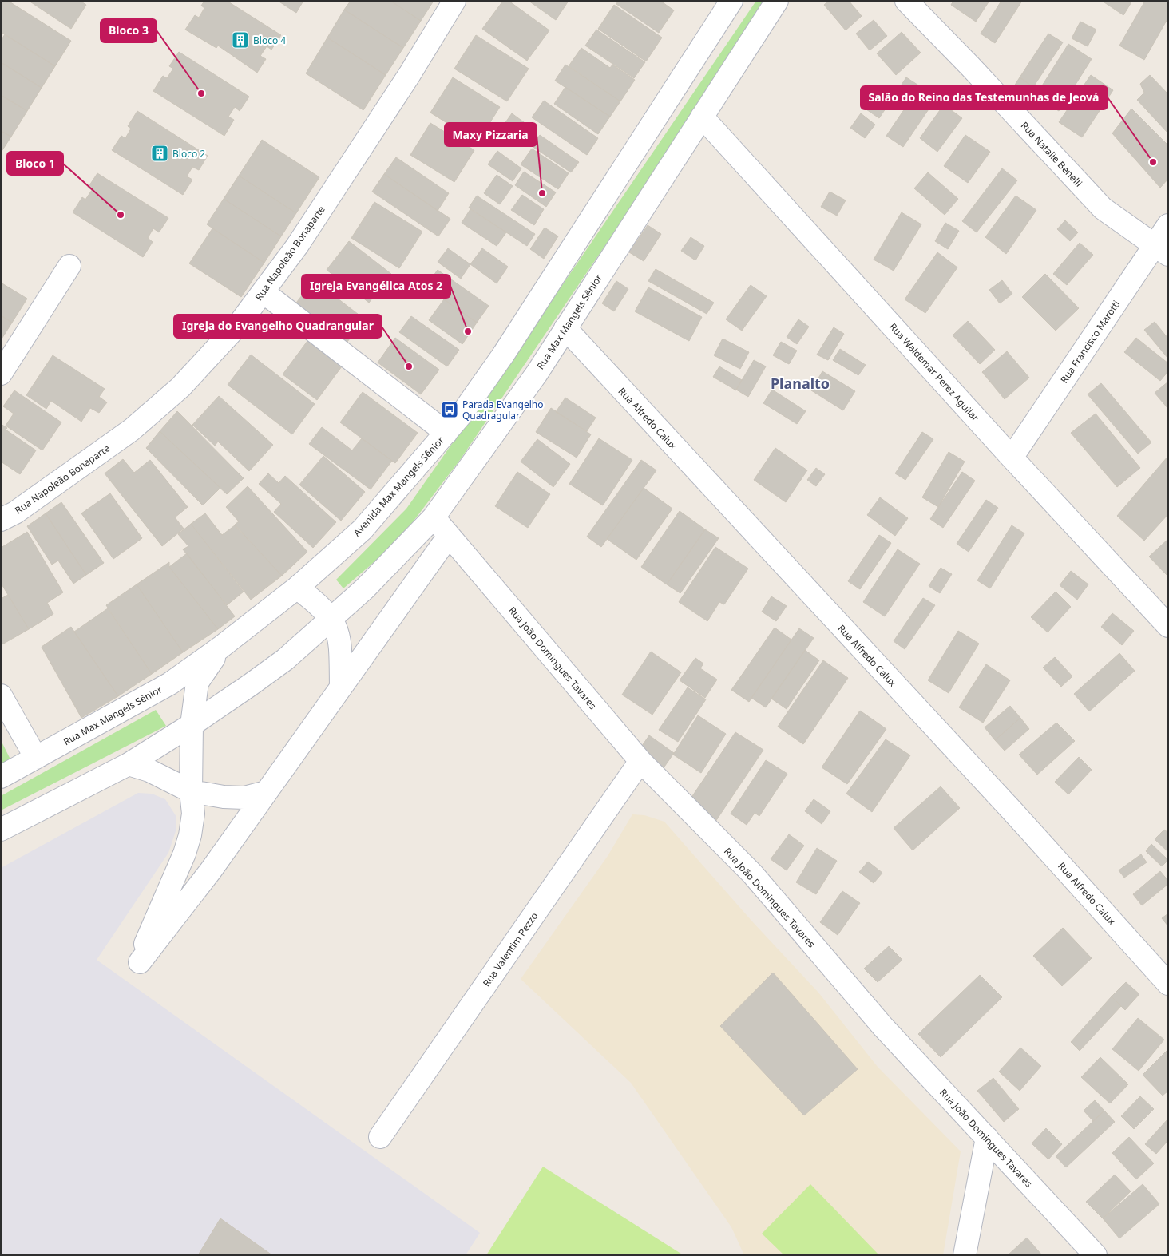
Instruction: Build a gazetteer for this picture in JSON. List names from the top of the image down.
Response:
{
  "streets": {
    "street": [
      "Rua Natalie Benelli",
      "Rua Napoleão Bonaparte",
      "Rua Max Mangels Sênior",
      "Rua Francisco Marotti",
      "Rua Waldemar Perez Aguilar",
      "Rua Alfredo Calux",
      "Avenida Max Mangels Sênior",
      "Rua João Domingues Tavares",
      "Rua Valentim Pezzo"
    ]
  },
  "crossings": [
    ["Rua Natalie Benelli", "Rua Francisco Marotti"],
    ["Rua Max Mangels Sênior", "Rua Waldemar Perez Aguilar"],
    ["Rua Max Mangels Sênior", "Rua Alfredo Calux"],
    ["Rua Max Mangels Sênior", "Avenida Max Mangels Sênior"],
    ["Rua Max Mangels Sênior", "Rua João Domingues Tavares"],
    ["Rua Francisco Marotti", "Rua Waldemar Perez Aguilar"],
    ["Rua João Domingues Tavares", "Rua Valentim Pezzo"]
  ],
  "districts": ["Planalto"],
  "places": {
    "building": ["Bloco 4", "Bloco 2"],
    "other": [
      "Bloco 3",
      "Salão do Reino das Testemunhas de Jeová",
      "Maxy Pizzaria",
      "Bloco 1",
      "Igreja Evangélica Atos 2",
      "Igreja do Evangelho Quadrangular"
    ],
    "bus stop": ["Parada Evangelho Quadragular"]
  }
}
